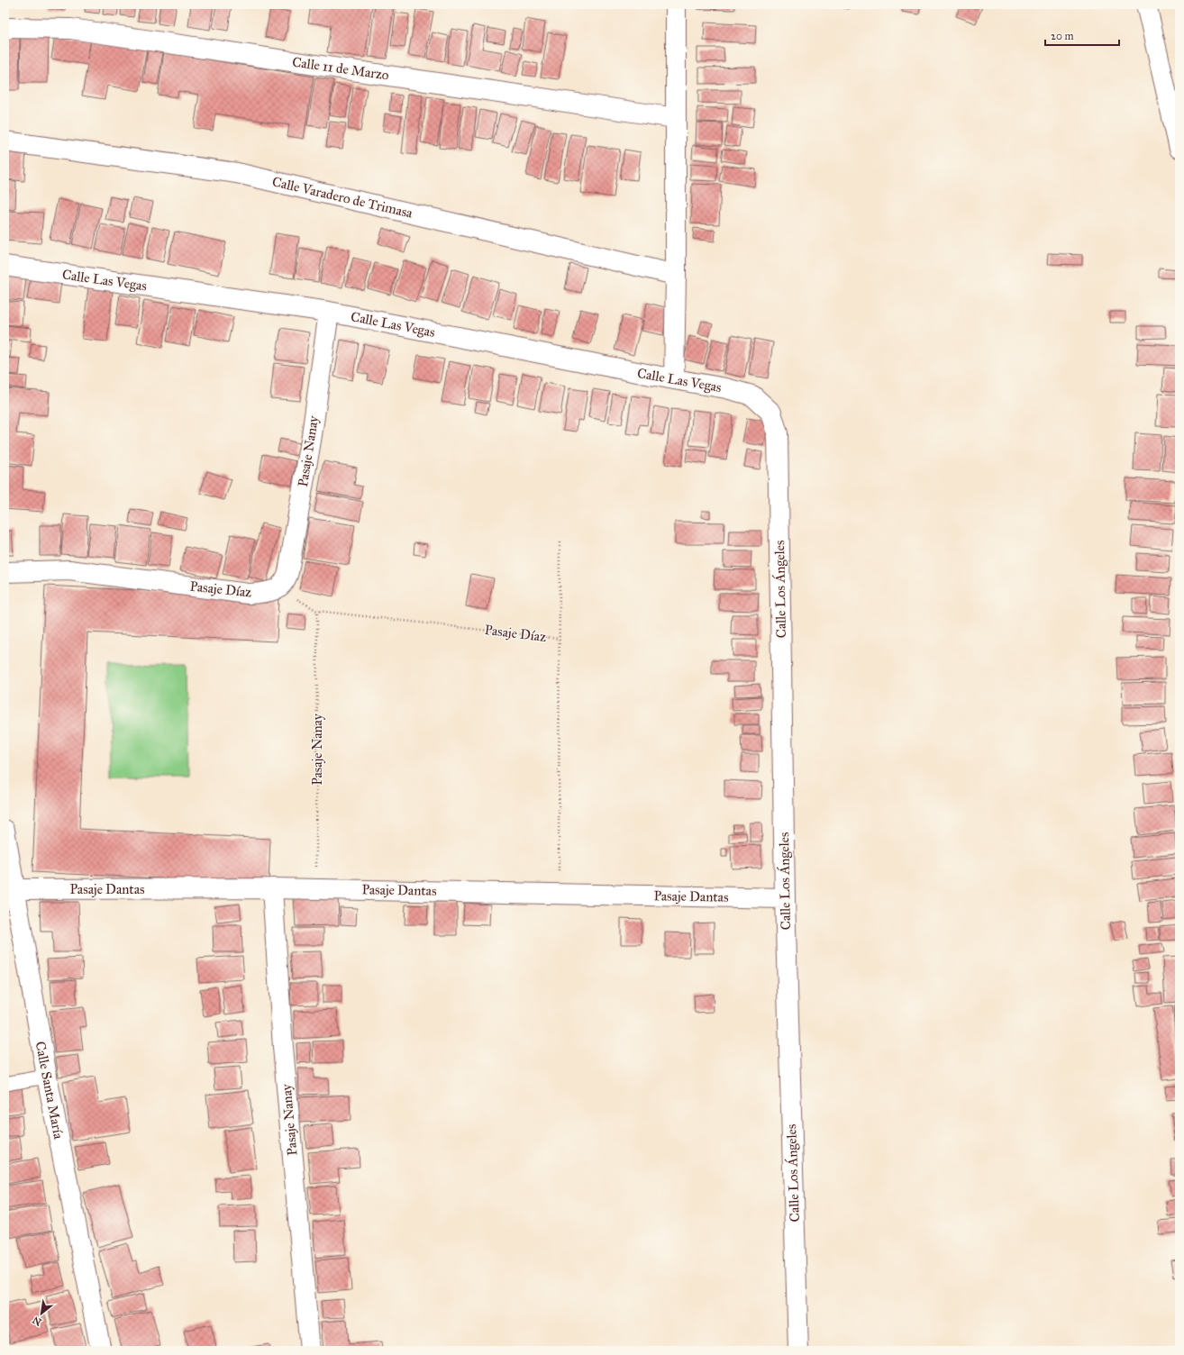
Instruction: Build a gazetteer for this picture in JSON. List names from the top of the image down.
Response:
{
  "streets": {
    "street": [
      "Calle 11 de Marzo",
      "Calle Varadero de Trimasa",
      "Calle Las Vegas",
      "Pasaje Nanay",
      "Pasaje Díaz",
      "Calle Los Ángeles",
      "Pasaje Dantas",
      "Calle Santa María"
    ]
  },
  "crossings": [
    ["Calle Las Vegas", "Pasaje Nanay"],
    ["Calle Las Vegas", "Calle Los Ángeles"],
    ["Pasaje Nanay", "Pasaje Díaz"],
    ["Pasaje Nanay", "Pasaje Dantas"],
    ["Calle Los Ángeles", "Pasaje Dantas"],
    ["Pasaje Dantas", "Calle Santa María"]
  ],
  "scale_bar": "20 m",
  "north": "bottom left"
}
